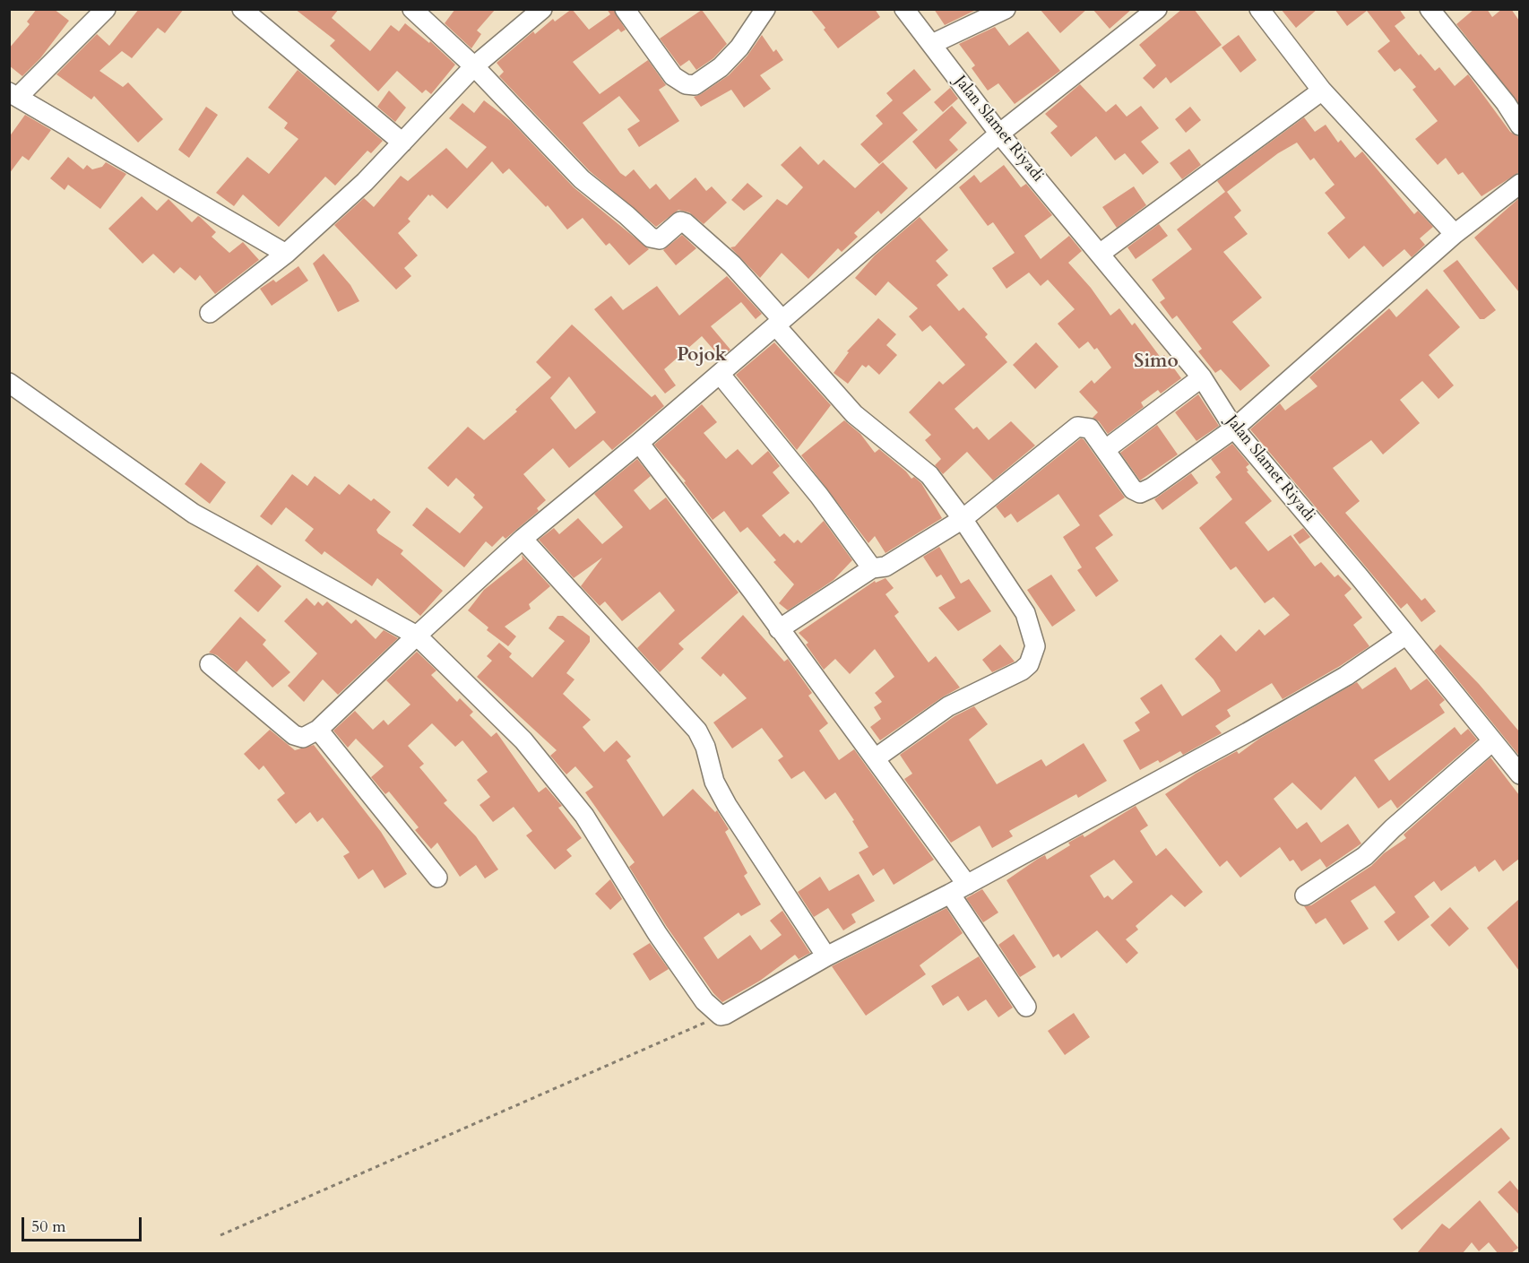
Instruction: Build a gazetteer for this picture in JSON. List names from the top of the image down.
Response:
{
  "streets": {
    "street": ["Jalan Slamet Riyadi"]
  },
  "districts": ["Pojok", "Simo"],
  "scale_bar": "50 m"
}
